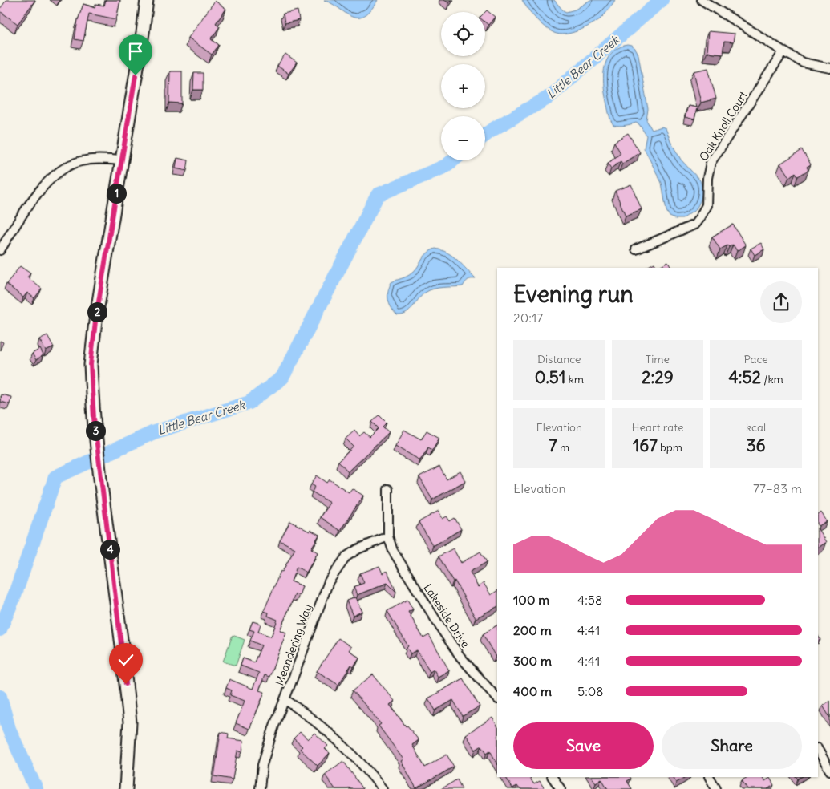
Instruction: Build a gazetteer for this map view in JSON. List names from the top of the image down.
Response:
{
  "streets": {
    "street": ["Oak Knoll Court", "Lakeside Drive", "Meandering Way"]
  },
  "crossings": [
    ["Lakeside Drive", "Meandering Way"]
  ],
  "water": ["Little Bear Creek"],
  "page": {
    "map_buttons": ["+", "−"],
    "pins": [
      "1",
      "2",
      "3",
      "4"
    ],
    "heading": ["Evening run", "20:17"],
    "stats": [
      ["Distance", "0.51 km"],
      ["Time", "2:29"],
      ["Pace", "4:52 /km"],
      ["Elevation", "7 m"],
      ["Heart rate", "167 bpm"],
      ["kcal", "36"]
    ],
    "chart": ["Elevation", "77–83 m"],
    "list": [
      {
        "name": "100 m",
        "note": "4:58"
      },
      {
        "name": "200 m",
        "note": "4:41"
      },
      {
        "name": "300 m",
        "note": "4:41"
      },
      {
        "name": "400 m",
        "note": "5:08"
      }
    ],
    "buttons": ["Save", "Share"]
  }
}
